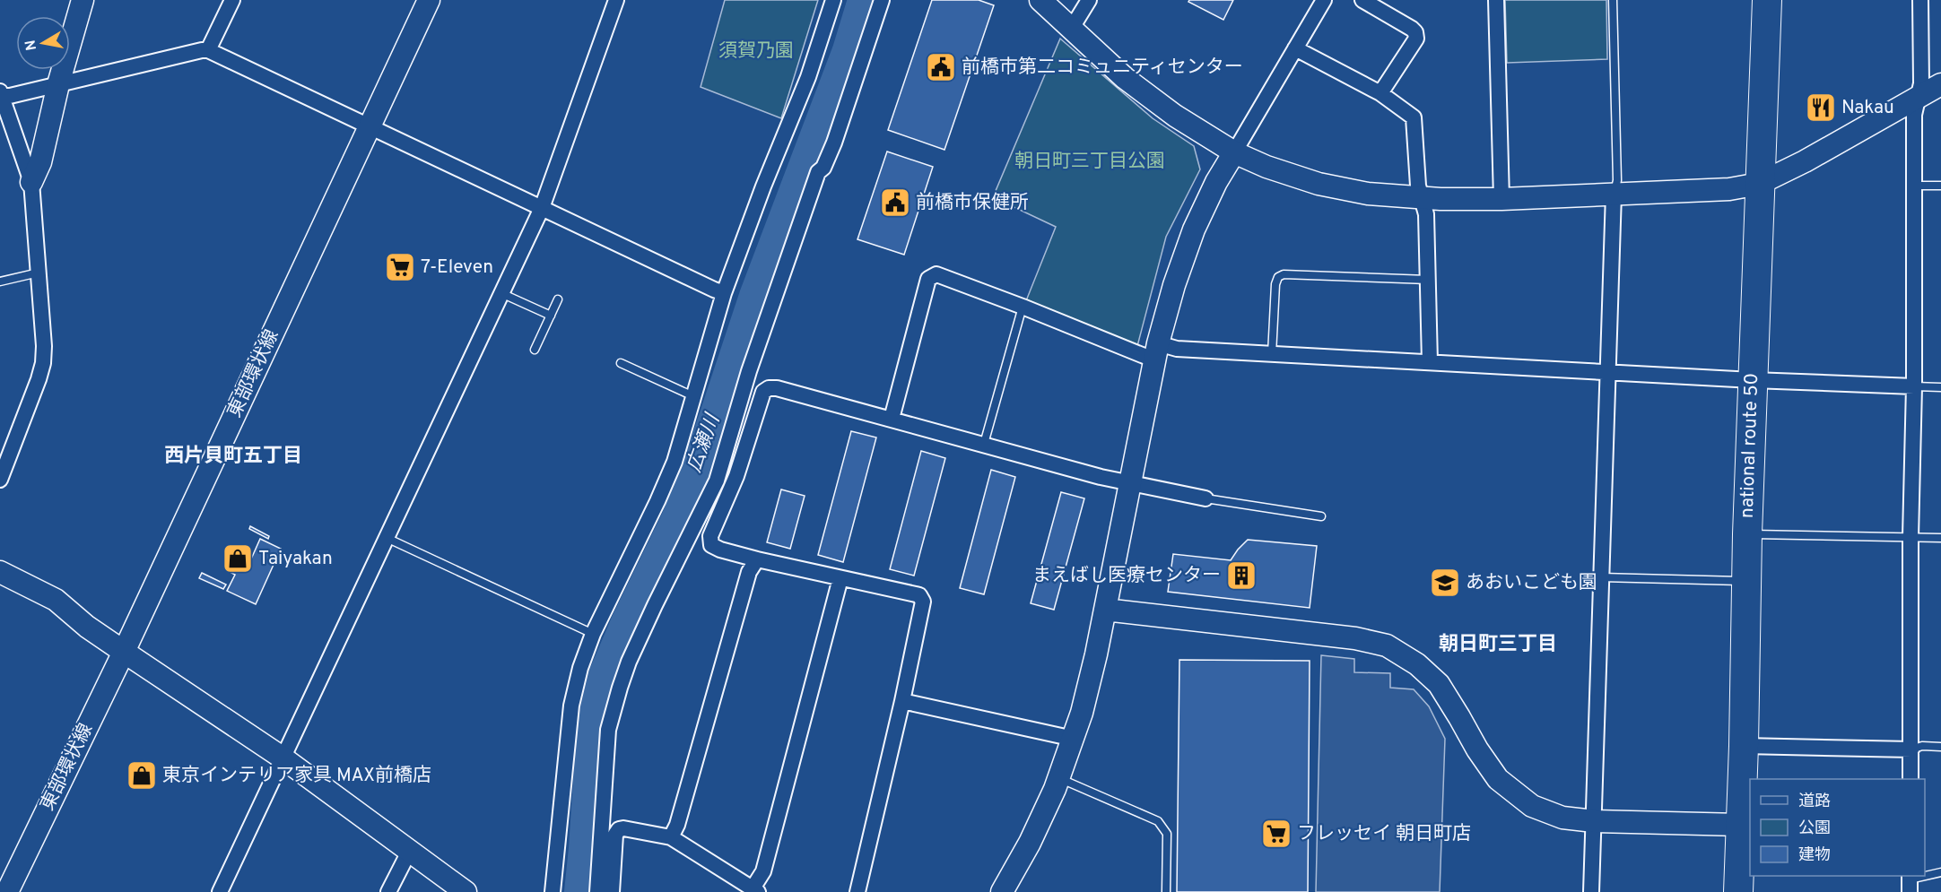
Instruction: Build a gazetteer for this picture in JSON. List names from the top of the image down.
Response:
{
  "streets": {
    "highway": ["national route 50"],
    "street": ["東部環状線"]
  },
  "districts": ["西片貝町五丁目", "朝日町三丁目"],
  "water": ["広瀬川"],
  "parks": ["須賀乃園", "朝日町三丁目公園"],
  "places": {
    "public building": ["前橋市第二コミュニティセンター", "前橋市保健所"],
    "restaurant": ["Nakau"],
    "supermarket": ["7-Eleven", "フレッセイ 朝日町店"],
    "shop": ["Taiyakan", "東京インテリア家具 MAX前橋店"],
    "building": ["まえばし医療センター"],
    "school or university": ["あおいこども園"]
  },
  "legend": ["道路", "公園", "建物"],
  "north": "left"
}
